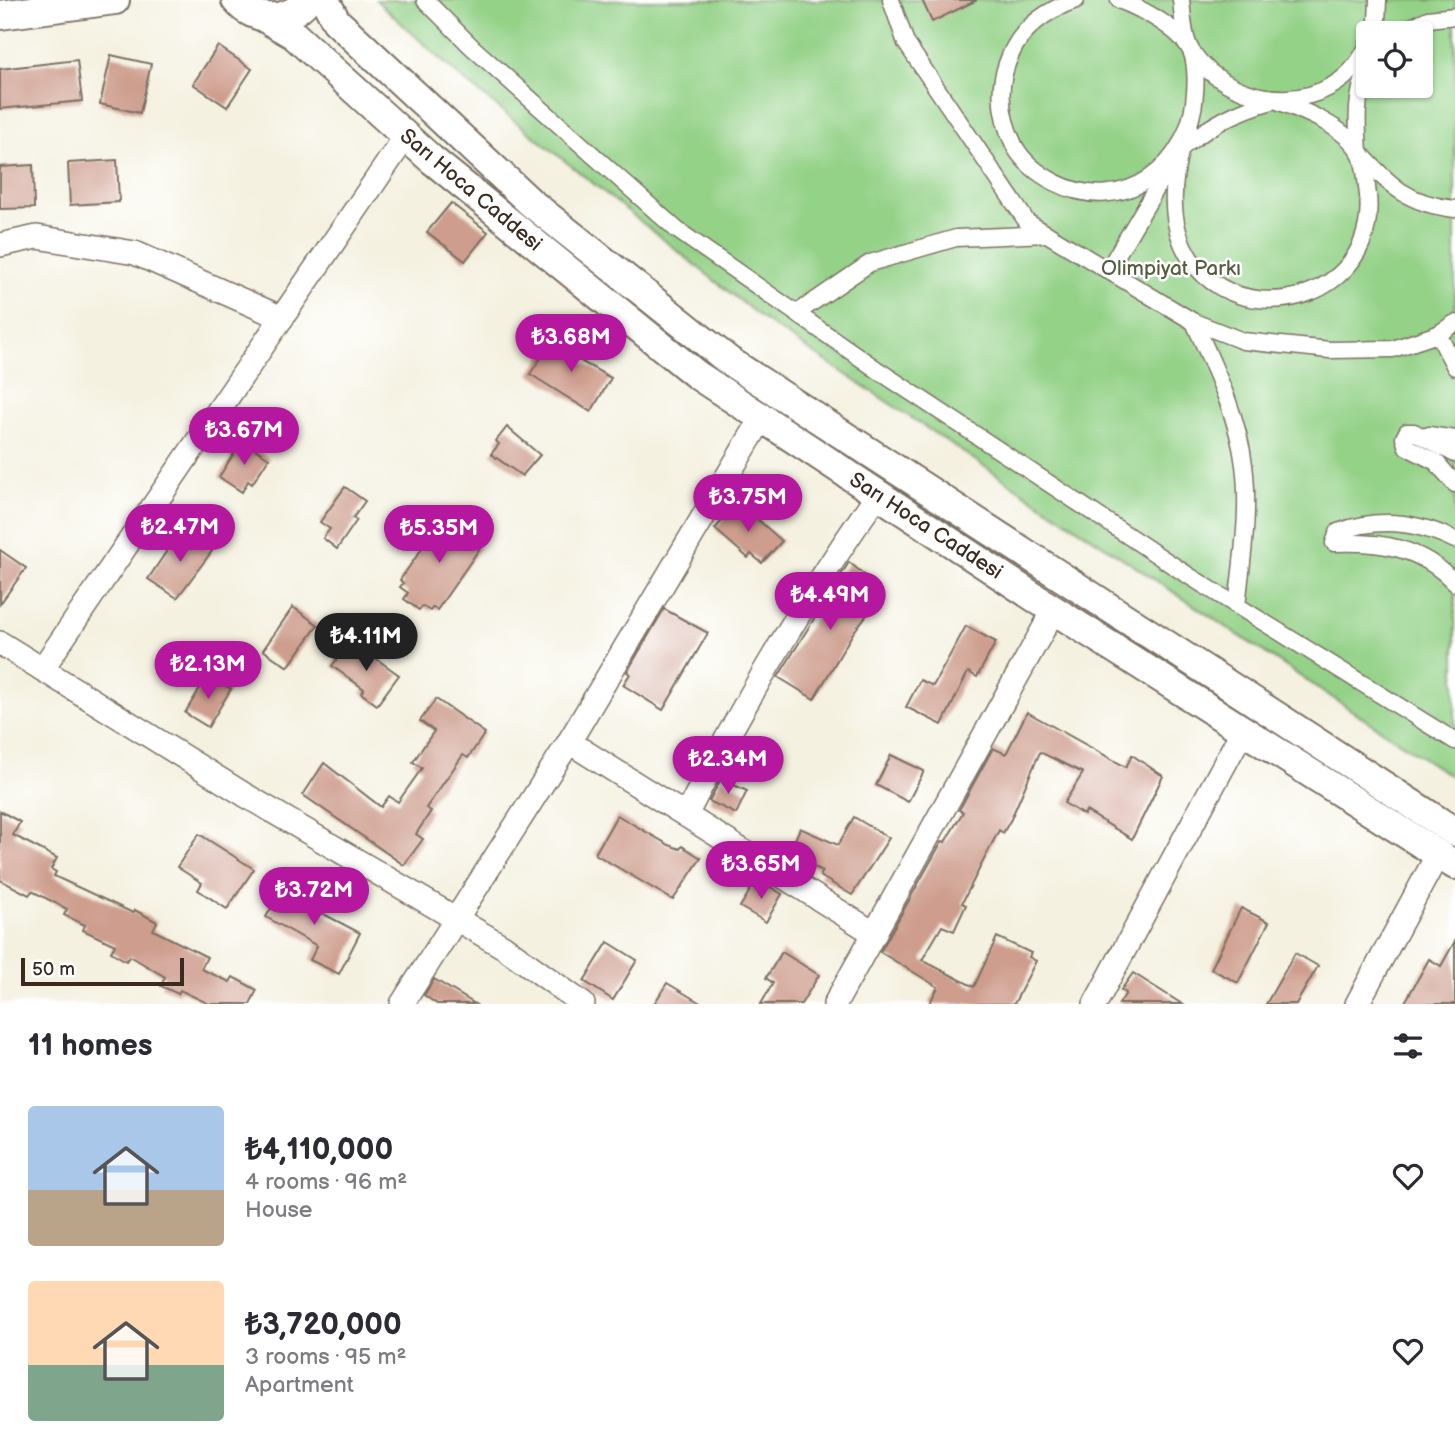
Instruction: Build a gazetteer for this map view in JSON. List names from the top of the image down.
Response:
{
  "streets": {
    "street": ["Sarı Hoca Caddesi"]
  },
  "parks": ["Olimpiyat Parkı"],
  "scale_bar": "50 m",
  "page": {
    "price": [
      "₺3.68M",
      "₺3.67M",
      "₺3.75M",
      "₺2.47M",
      "₺5.35M",
      "₺4.49M",
      "₺4.11M",
      "₺2.13M",
      "₺2.34M",
      "₺3.65M",
      "₺3.72M"
    ],
    "scale": "50 m",
    "heading": "11 homes",
    "list": [
      {
        "name": "₺4,110,000",
        "note": "4 rooms · 96 m² · House"
      },
      {
        "name": "₺3,720,000",
        "note": "3 rooms · 95 m² · Apartment"
      }
    ]
  }
}
